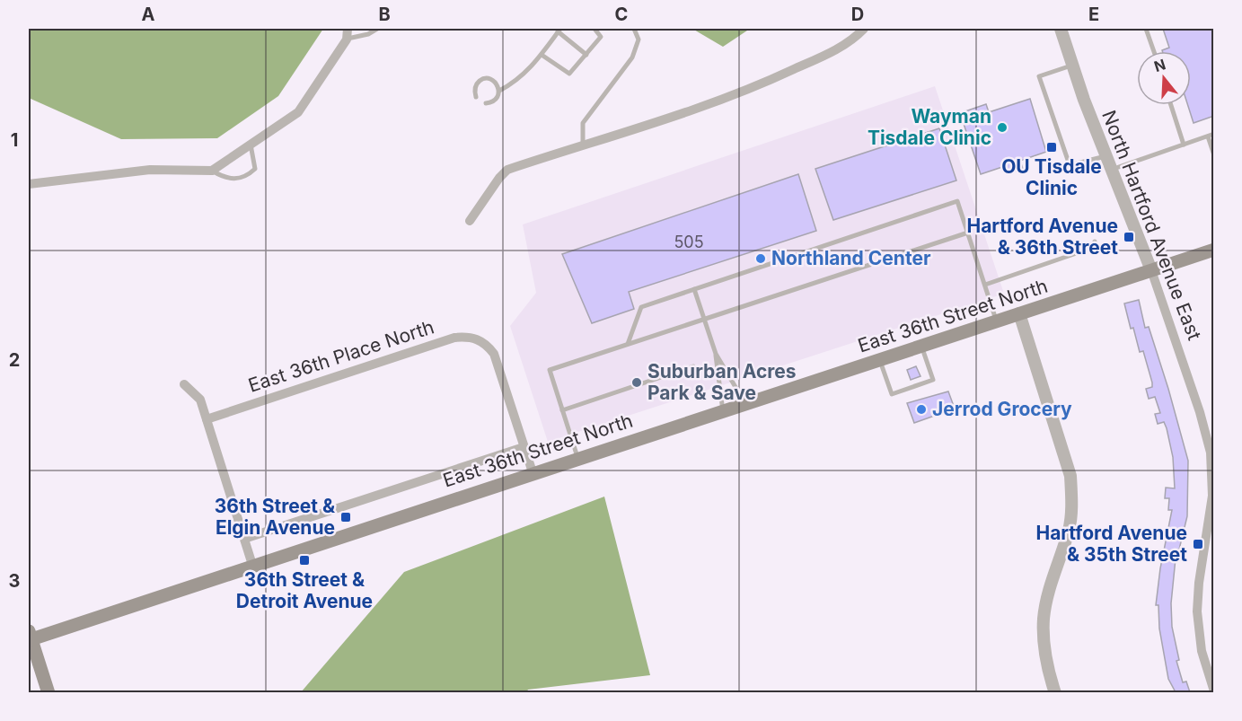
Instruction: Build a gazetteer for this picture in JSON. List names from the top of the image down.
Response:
{
  "streets": {
    "main road": ["East 36th Street North"],
    "street": ["North Hartford Avenue East", "East 36th Place North"]
  },
  "crossings": [
    ["North Hartford Avenue East", "East 36th Street North"],
    ["East 36th Street North", "East 36th Place North"]
  ],
  "places": {
    "other": [
      "Wayman Tisdale Clinic",
      "Northland Center",
      "Suburban Acres Park & Save",
      "Jerrod Grocery"
    ],
    "transit": [
      "OU Tisdale Clinic",
      "Hartford Avenue & 36th Street",
      "36th Street & Elgin Avenue",
      "Hartford Avenue & 35th Street",
      "36th Street & Detroit Avenue"
    ]
  },
  "house_numbers": ["505"],
  "north": "top",
  "grid": {
    "columns": [
      "A",
      "B",
      "C",
      "D",
      "E"
    ],
    "rows": ["1", "2", "3"]
  }
}
